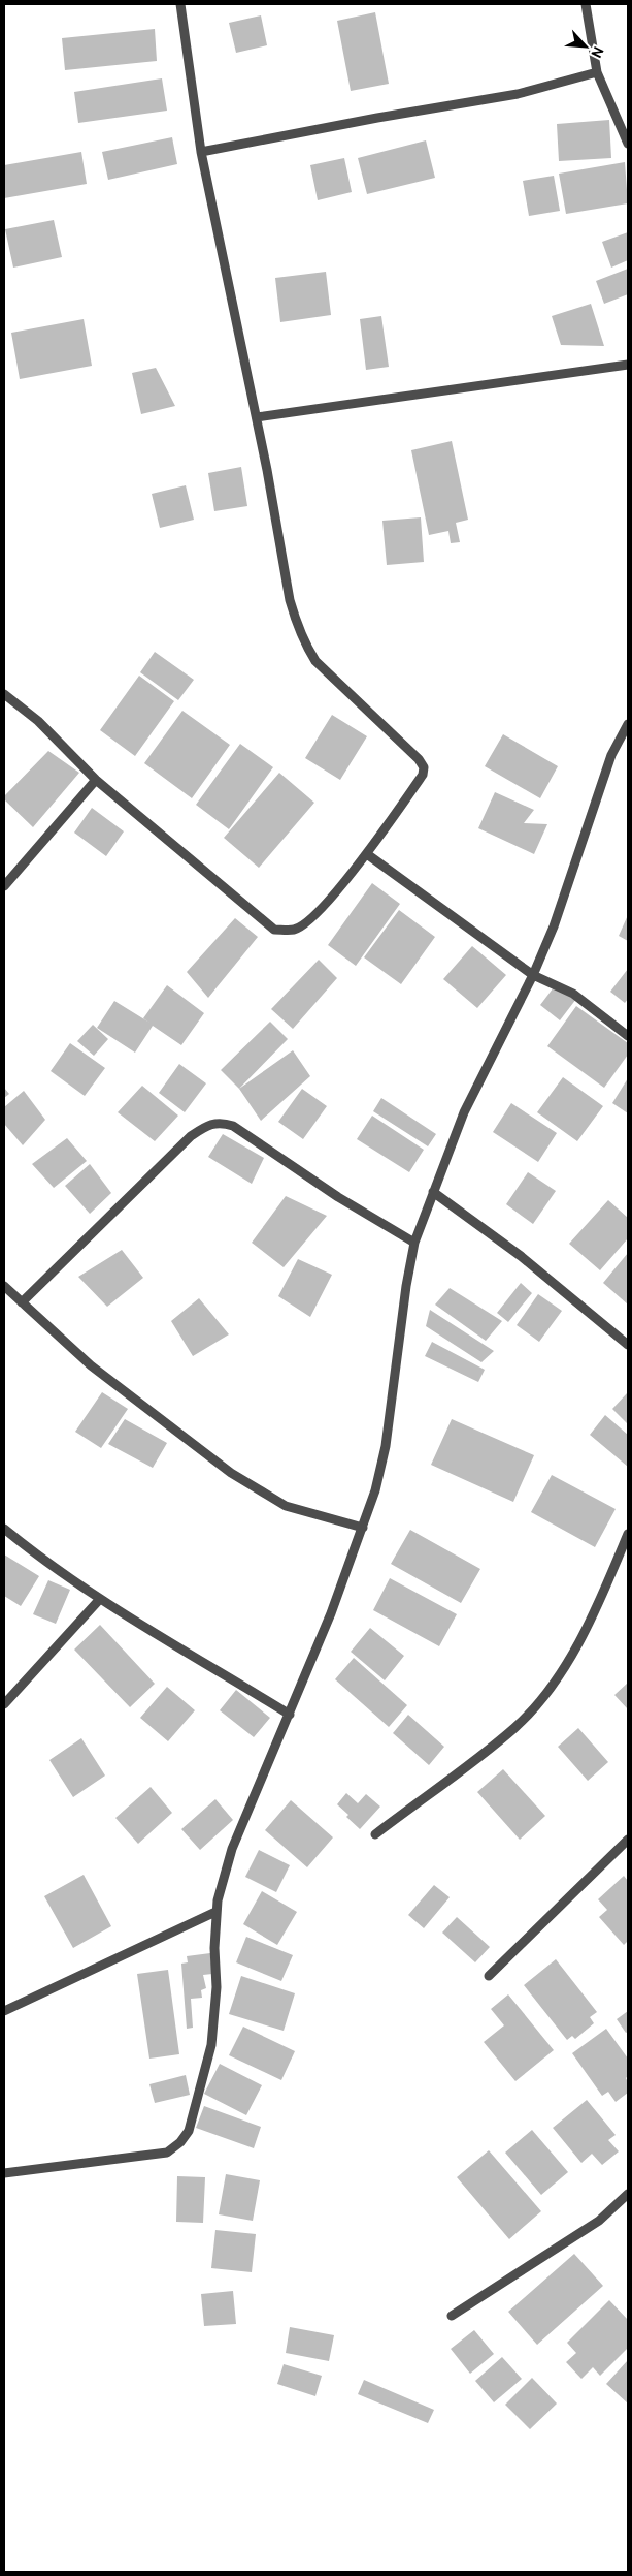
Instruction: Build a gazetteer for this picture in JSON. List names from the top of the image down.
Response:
{
  "north": "bottom right"
}
